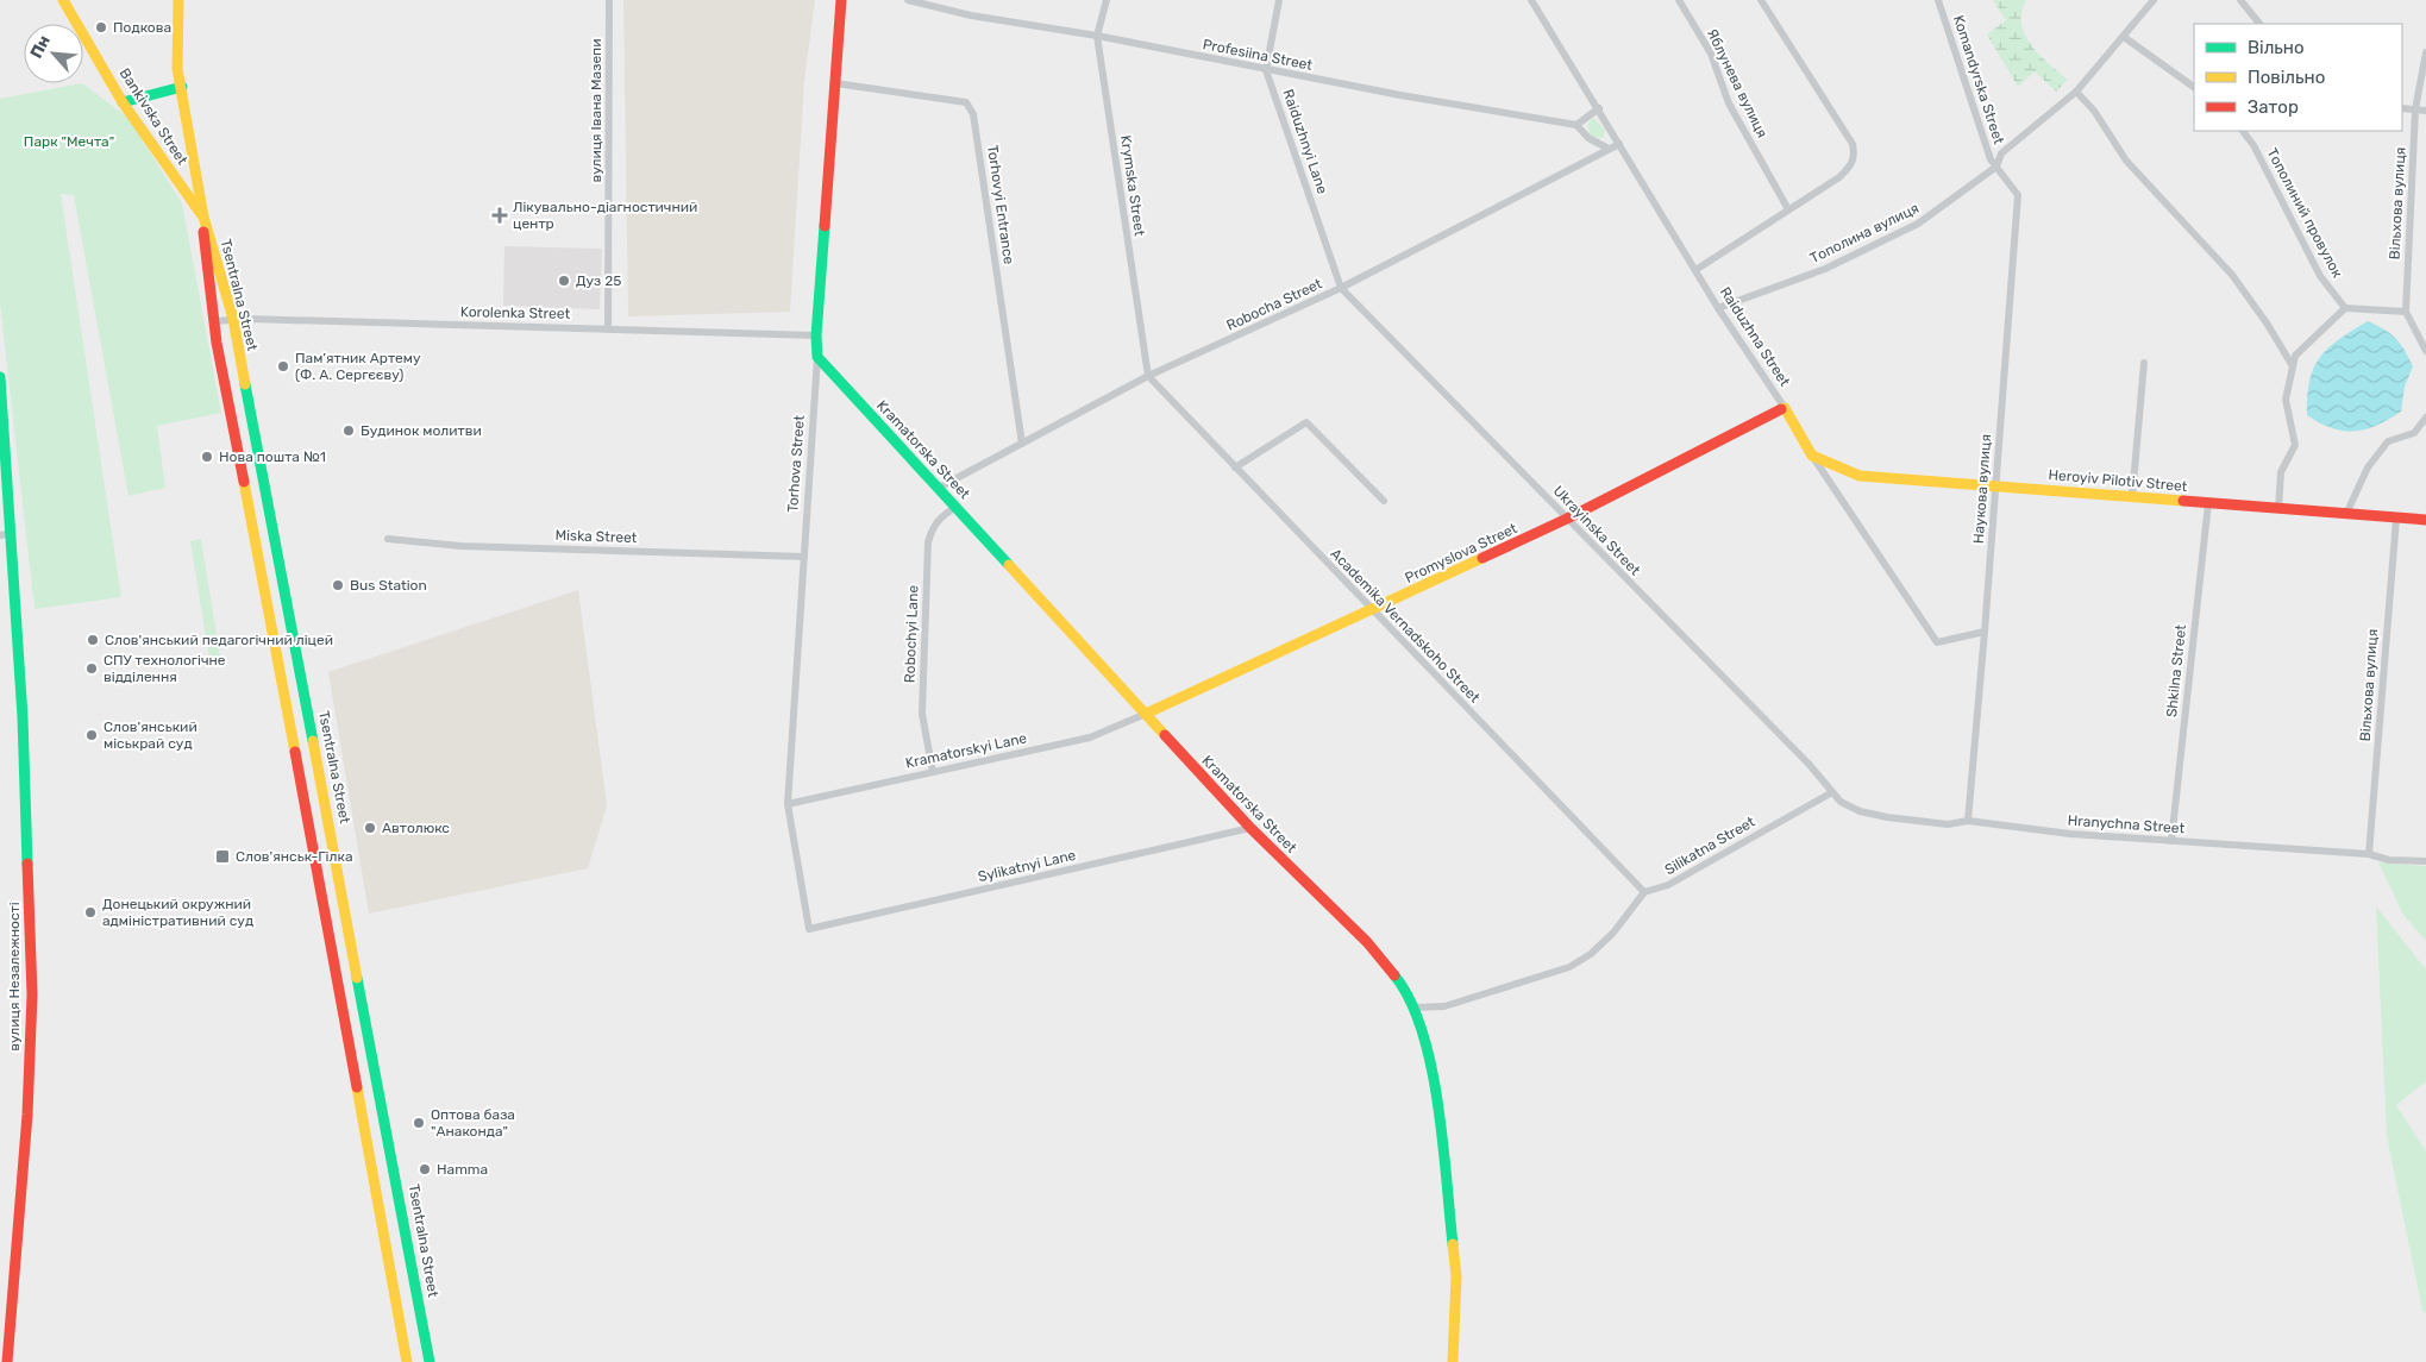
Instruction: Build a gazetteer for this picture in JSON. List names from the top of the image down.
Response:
{
  "streets": {
    "street": [
      "Profesiina Street",
      "Komandyrska Street",
      "Яблунева вулиця",
      "вулиця Івана Мазепи",
      "Bankivska Street",
      "Raiduzhnyi Lane",
      "Krymska Street",
      "Вільхова вулиця",
      "Torhovyi Entrance",
      "Тополиний провулок",
      "Тополина вулиця",
      "Tsentralna Street",
      "Robocha Street",
      "Korolenka Street",
      "Raiduzhna Street",
      "Kramatorska Street",
      "Torhova Street",
      "Heroyiv Pilotiv Street",
      "Наукова вулиця",
      "Ukrayinska Street",
      "Miska Street",
      "Promyslova Street",
      "Academika Vernadskoho Street",
      "Robochyi Lane",
      "Shkilna Street",
      "Kramatorskyi Lane",
      "Hranychna Street",
      "Silikatna Street",
      "Sylikatnyi Lane",
      "вулиця Незалежності"
    ]
  },
  "crossings": [
    ["Profesiina Street", "Raiduzhnyi Lane"],
    ["Profesiina Street", "Krymska Street"],
    ["Komandyrska Street", "Тополина вулиця"],
    ["Komandyrska Street", "Наукова вулиця"],
    ["вулиця Івана Мазепи", "Korolenka Street"],
    ["Bankivska Street", "Tsentralna Street"],
    ["Raiduzhnyi Lane", "Robocha Street"],
    ["Raiduzhnyi Lane", "Ukrayinska Street"],
    ["Krymska Street", "Robocha Street"],
    ["Krymska Street", "Academika Vernadskoho Street"],
    ["Вільхова вулиця", "Heroyiv Pilotiv Street"],
    ["Вільхова вулиця", "Hranychna Street"],
    ["Torhovyi Entrance", "Robocha Street"],
    ["Torhovyi Entrance", "Torhova Street"],
    ["Тополина вулиця", "Raiduzhna Street"],
    ["Тополина вулиця", "Наукова вулиця"],
    ["Tsentralna Street", "Korolenka Street"],
    ["Robocha Street", "Raiduzhna Street"],
    ["Robocha Street", "Kramatorska Street"],
    ["Robocha Street", "Ukrayinska Street"],
    ["Robocha Street", "Academika Vernadskoho Street"],
    ["Korolenka Street", "Torhova Street"],
    ["Raiduzhna Street", "Heroyiv Pilotiv Street"],
    ["Raiduzhna Street", "Наукова вулиця"],
    ["Raiduzhna Street", "Promyslova Street"],
    ["Kramatorska Street", "Torhova Street"],
    ["Kramatorska Street", "Promyslova Street"],
    ["Kramatorska Street", "Robochyi Lane"],
    ["Kramatorska Street", "Kramatorskyi Lane"],
    ["Kramatorska Street", "Sylikatnyi Lane"],
    ["Torhova Street", "Miska Street"],
    ["Torhova Street", "Kramatorskyi Lane"],
    ["Torhova Street", "Sylikatnyi Lane"],
    ["Heroyiv Pilotiv Street", "Наукова вулиця"],
    ["Heroyiv Pilotiv Street", "Shkilna Street"],
    ["Наукова вулиця", "Hranychna Street"],
    ["Ukrayinska Street", "Promyslova Street"],
    ["Ukrayinska Street", "Hranychna Street"],
    ["Ukrayinska Street", "Silikatna Street"],
    ["Promyslova Street", "Academika Vernadskoho Street"],
    ["Promyslova Street", "Kramatorskyi Lane"],
    ["Academika Vernadskoho Street", "Silikatna Street"],
    ["Robochyi Lane", "Kramatorskyi Lane"],
    ["Shkilna Street", "Hranychna Street"],
    ["Hranychna Street", "Silikatna Street"]
  ],
  "parks": ["Парк \"Мечта\""],
  "places": {
    "other": [
      "Подкова",
      "Дуз 25",
      "Пам’ятник Артему (Ф. А. Сергєєву)",
      "Будинок молитви",
      "Нова пошта №1",
      "Bus Station",
      "Слов'янський педагогічний ліцей",
      "СПУ технологічне відділення",
      "Слов'янський міськрай суд",
      "Автолюкс",
      "Донецький окружний адміністративний суд",
      "Оптова база \"Анаконда\"",
      "Hamma"
    ],
    "health": ["Лікувально-діагностичний центр"],
    "transit": ["Слов'янськ-Гілка"]
  },
  "legend": ["Вільно", "Повільно", "Затор"],
  "north": "top left"
}
